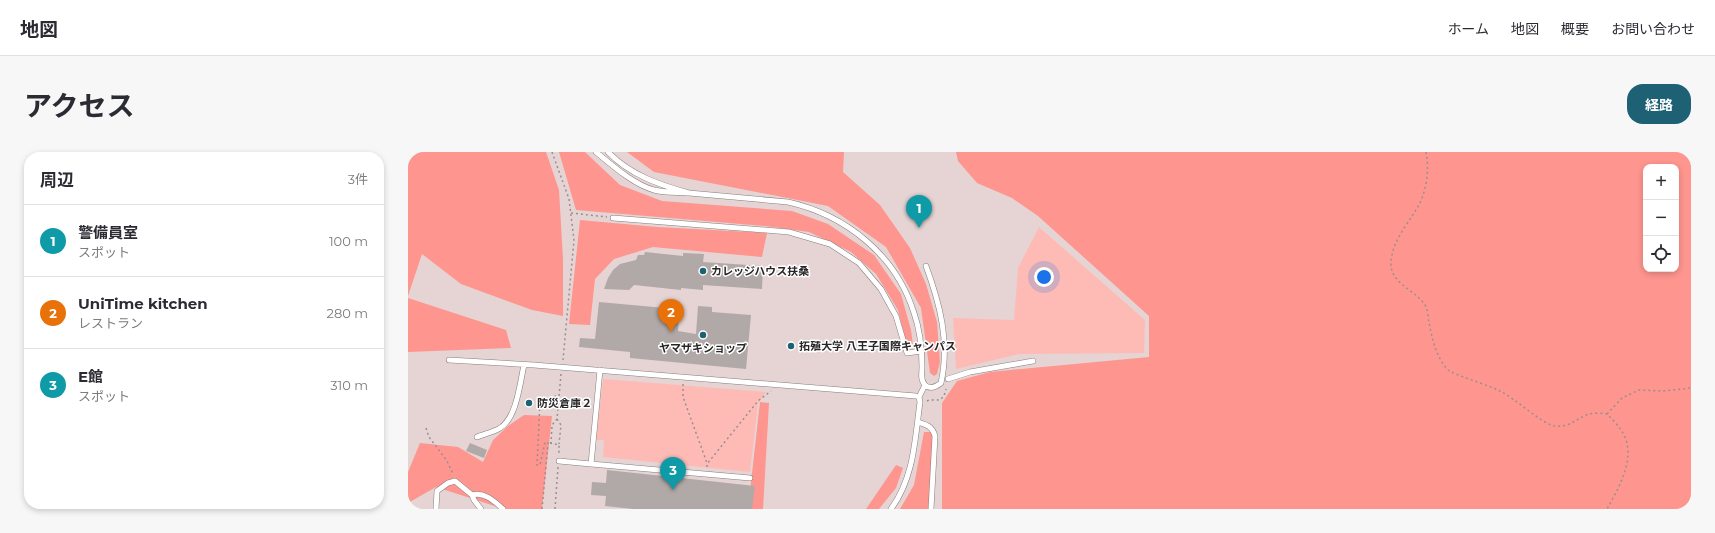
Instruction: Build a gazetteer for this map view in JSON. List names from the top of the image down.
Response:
{
  "places": [
    "カレッジハウス扶桑",
    "ヤマザキショップ",
    "拓殖大学 八王子国際キャンパス",
    "防災倉庫２"
  ],
  "page": {
    "header": "地図",
    "nav": [
      "ホーム",
      "地図",
      "概要",
      "お問い合わせ"
    ],
    "title": "アクセス",
    "buttons": "経路",
    "heading": ["周辺", "3件"],
    "map_buttons": ["+", "−"],
    "pins": ["1", "2", "3"],
    "list": [
      {
        "mark": "1",
        "name": "警備員室",
        "note": "スポット",
        "value": "100 m"
      },
      {
        "mark": "2",
        "name": "UniTime kitchen",
        "note": "レストラン",
        "value": "280 m"
      },
      {
        "mark": "3",
        "name": "E館",
        "note": "スポット",
        "value": "310 m"
      }
    ]
  }
}
